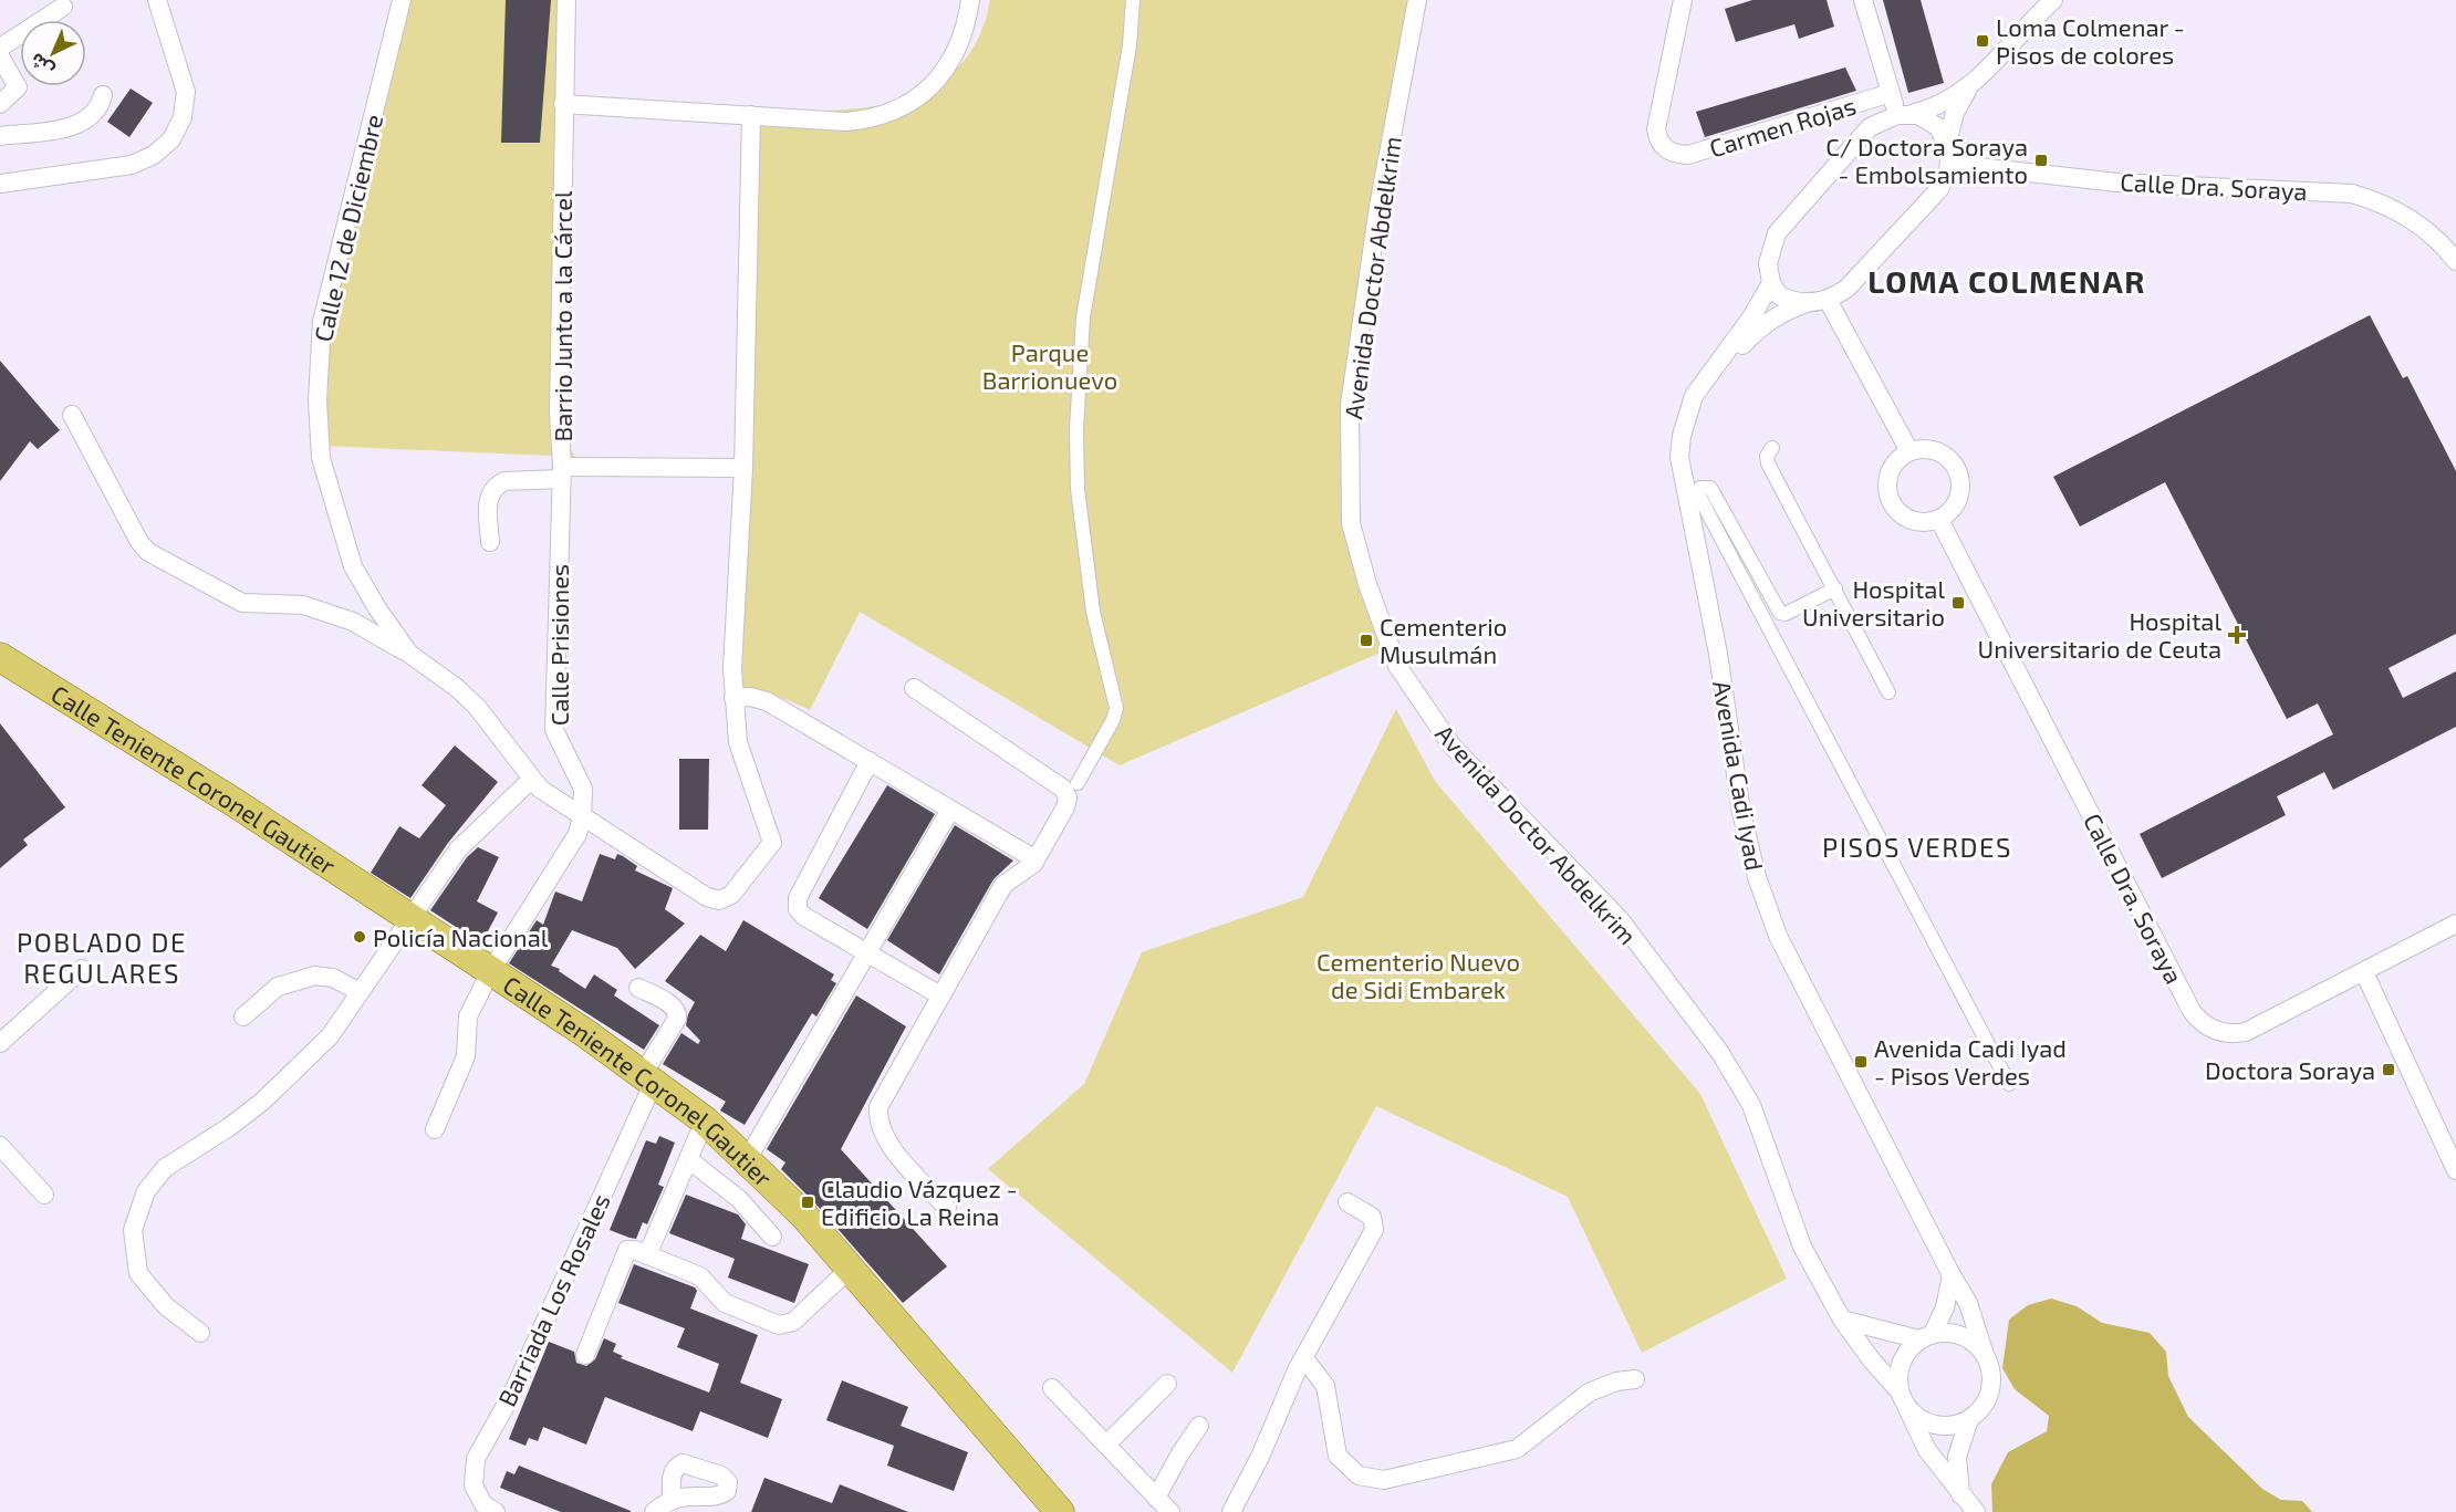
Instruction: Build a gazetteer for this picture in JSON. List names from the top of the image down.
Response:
{
  "streets": {
    "main road": ["Calle Teniente Coronel Gautier"],
    "street": [
      "Carmen Rojas",
      "Calle Dra. Soraya",
      "Calle 12 de Diciembre",
      "Avenida Doctor Abdelkrim",
      "Barrio Junto a la Cárcel",
      "Calle Prisiones",
      "Avenida Cadi Iyad",
      "Barriada Los Rosales"
    ]
  },
  "crossings": [
    ["Calle 12 de Diciembre", "Calle Prisiones"],
    ["Avenida Doctor Abdelkrim", "Avenida Cadi Iyad"],
    ["Barrio Junto a la Cárcel", "Calle Prisiones"],
    ["Calle Teniente Coronel Gautier", "Barriada Los Rosales"]
  ],
  "districts": ["LOMA COLMENAR", "PISOS VERDES", "POBLADO DE REGULARES"],
  "parks": ["Parque Barrionuevo", "Cementerio Nuevo de Sidi Embarek"],
  "places": {
    "transit": [
      "Loma Colmenar - Pisos de colores",
      "C/ Doctora Soraya - Embolsamiento",
      "Hospital Universitario",
      "Cementerio Musulmán",
      "Avenida Cadi Iyad - Pisos Verdes",
      "Doctora Soraya",
      "Claudio Vázquez - Edificio La Reina"
    ],
    "health": ["Hospital Universitario de Ceuta"],
    "other": ["Policía Nacional"]
  },
  "north": "bottom left"
}
